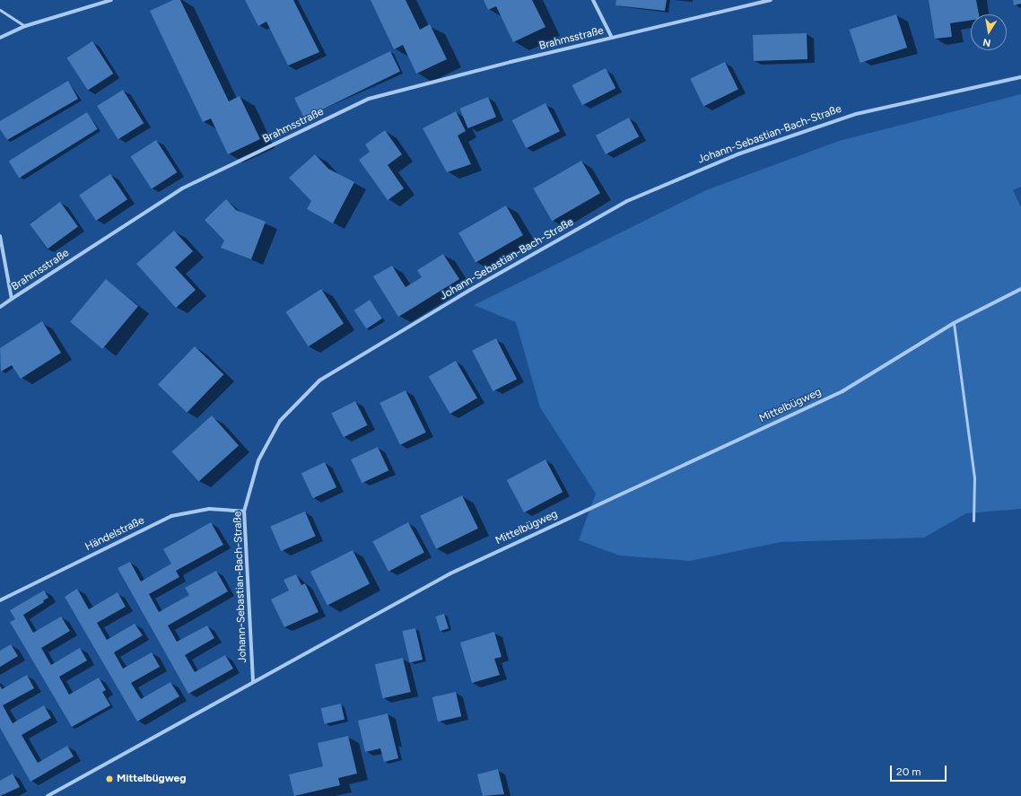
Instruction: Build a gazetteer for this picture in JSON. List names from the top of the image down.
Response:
{
  "streets": {
    "street": [
      "Brahmsstraße",
      "Johann-Sebastian-Bach-Straße",
      "Mittelbügweg",
      "Händelstraße"
    ]
  },
  "crossings": [
    ["Johann-Sebastian-Bach-Straße", "Mittelbügweg"],
    ["Johann-Sebastian-Bach-Straße", "Händelstraße"]
  ],
  "places": ["Mittelbügweg"],
  "scale_bar": "20 m",
  "north": "bottom"
}
